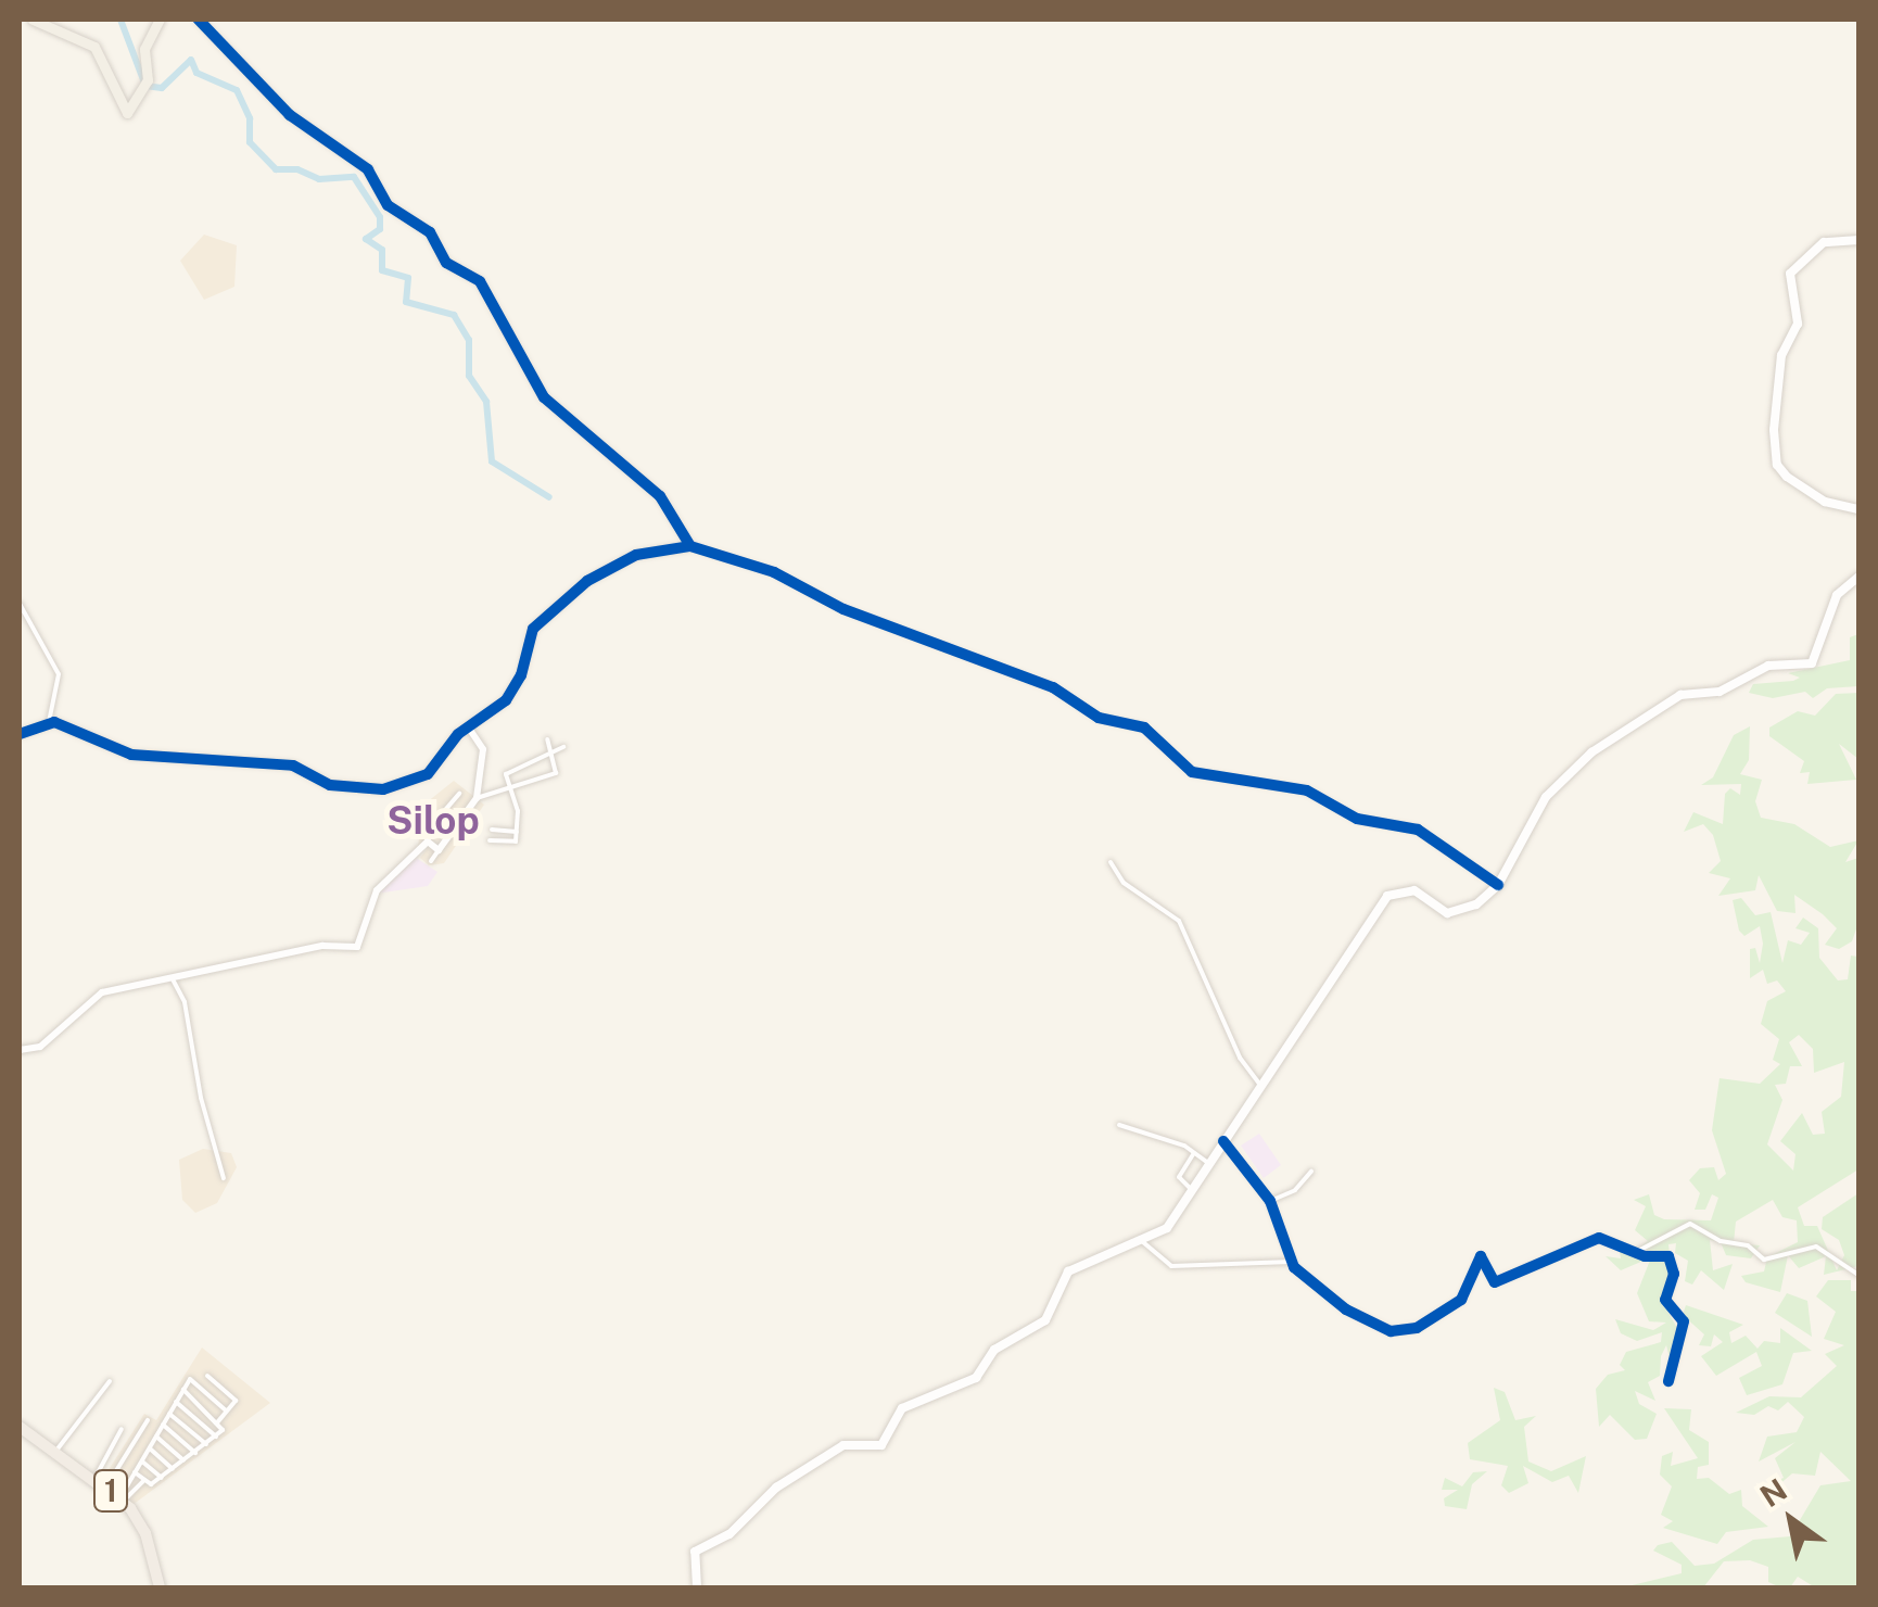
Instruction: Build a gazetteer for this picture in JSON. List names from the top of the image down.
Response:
{
  "streets": {
    "highway": ["1"]
  },
  "districts": ["Silop"],
  "north": "top left"
}
